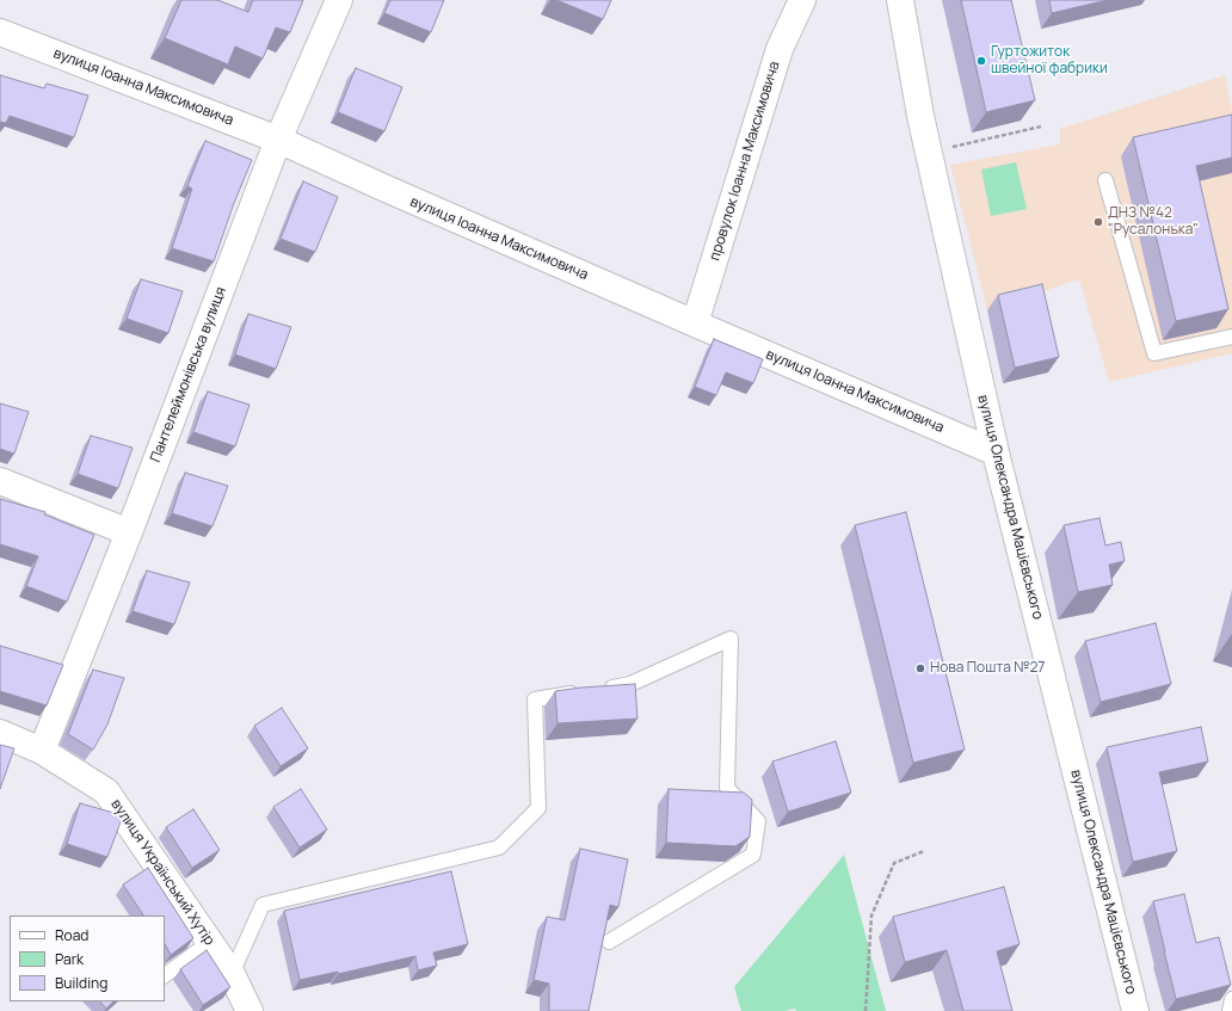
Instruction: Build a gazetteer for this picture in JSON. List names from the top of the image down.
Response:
{
  "streets": {
    "street": [
      "вулиця Іоанна Максимовича",
      "провулок Іоанна Максимовича",
      "Пантелеймонівська вулиця",
      "вулиця Олександра Мацієвського",
      "вулиця Український Хутір"
    ]
  },
  "crossings": [
    ["вулиця Іоанна Максимовича", "провулок Іоанна Максимовича"],
    ["вулиця Іоанна Максимовича", "Пантелеймонівська вулиця"],
    ["вулиця Іоанна Максимовича", "вулиця Олександра Мацієвського"],
    ["Пантелеймонівська вулиця", "вулиця Український Хутір"]
  ],
  "places": ["Гуртожиток швейної фабрики", "ДНЗ №42 \"Русалонька\"", "Нова Пошта №27"],
  "legend": ["Road", "Park", "Building"]
}
